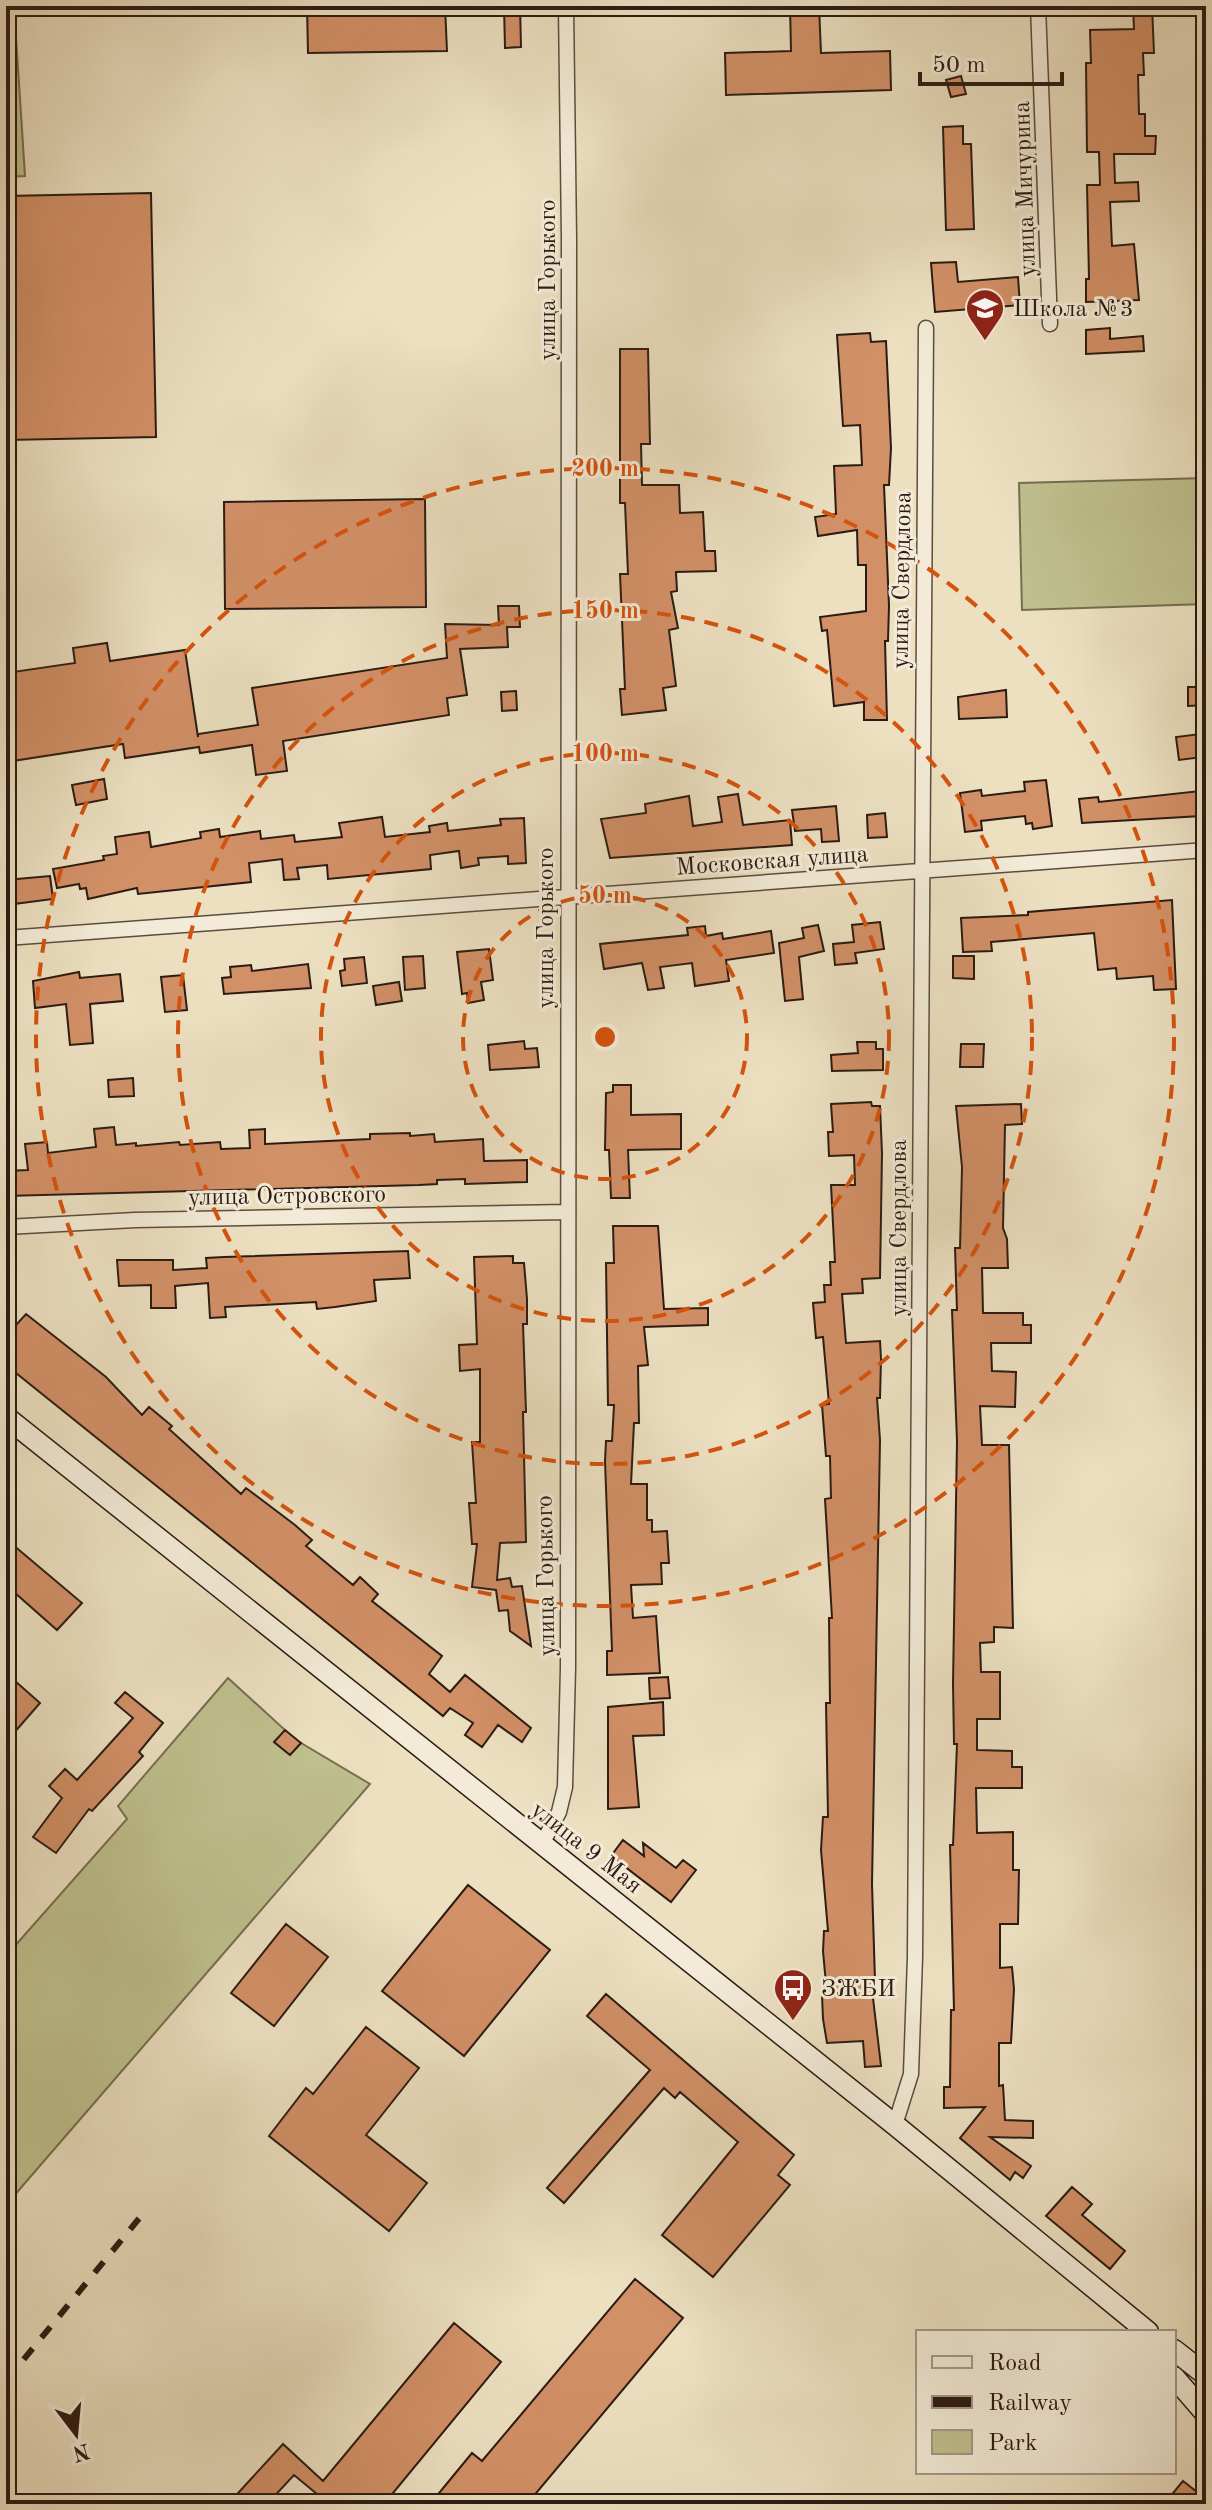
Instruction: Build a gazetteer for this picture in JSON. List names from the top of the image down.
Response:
{
  "streets": {
    "street": [
      "улица Мичурина",
      "улица Горького",
      "улица Свердлова",
      "Московская улица",
      "улица Островского",
      "улица 9 Мая"
    ]
  },
  "crossings": [
    ["улица Горького", "Московская улица"],
    ["улица Горького", "улица Островского"],
    ["улица Горького", "улица 9 Мая"],
    ["улица Свердлова", "Московская улица"],
    ["улица Свердлова", "улица 9 Мая"]
  ],
  "places": {
    "school or university": ["Школа №3"],
    "bus stop": ["ЗЖБИ"]
  },
  "legend": ["Road", "Railway", "Park"],
  "scale_bar": "50 m",
  "north": "bottom",
  "rings": [
    "200 m",
    "150 m",
    "100 m",
    "50 m"
  ]
}
